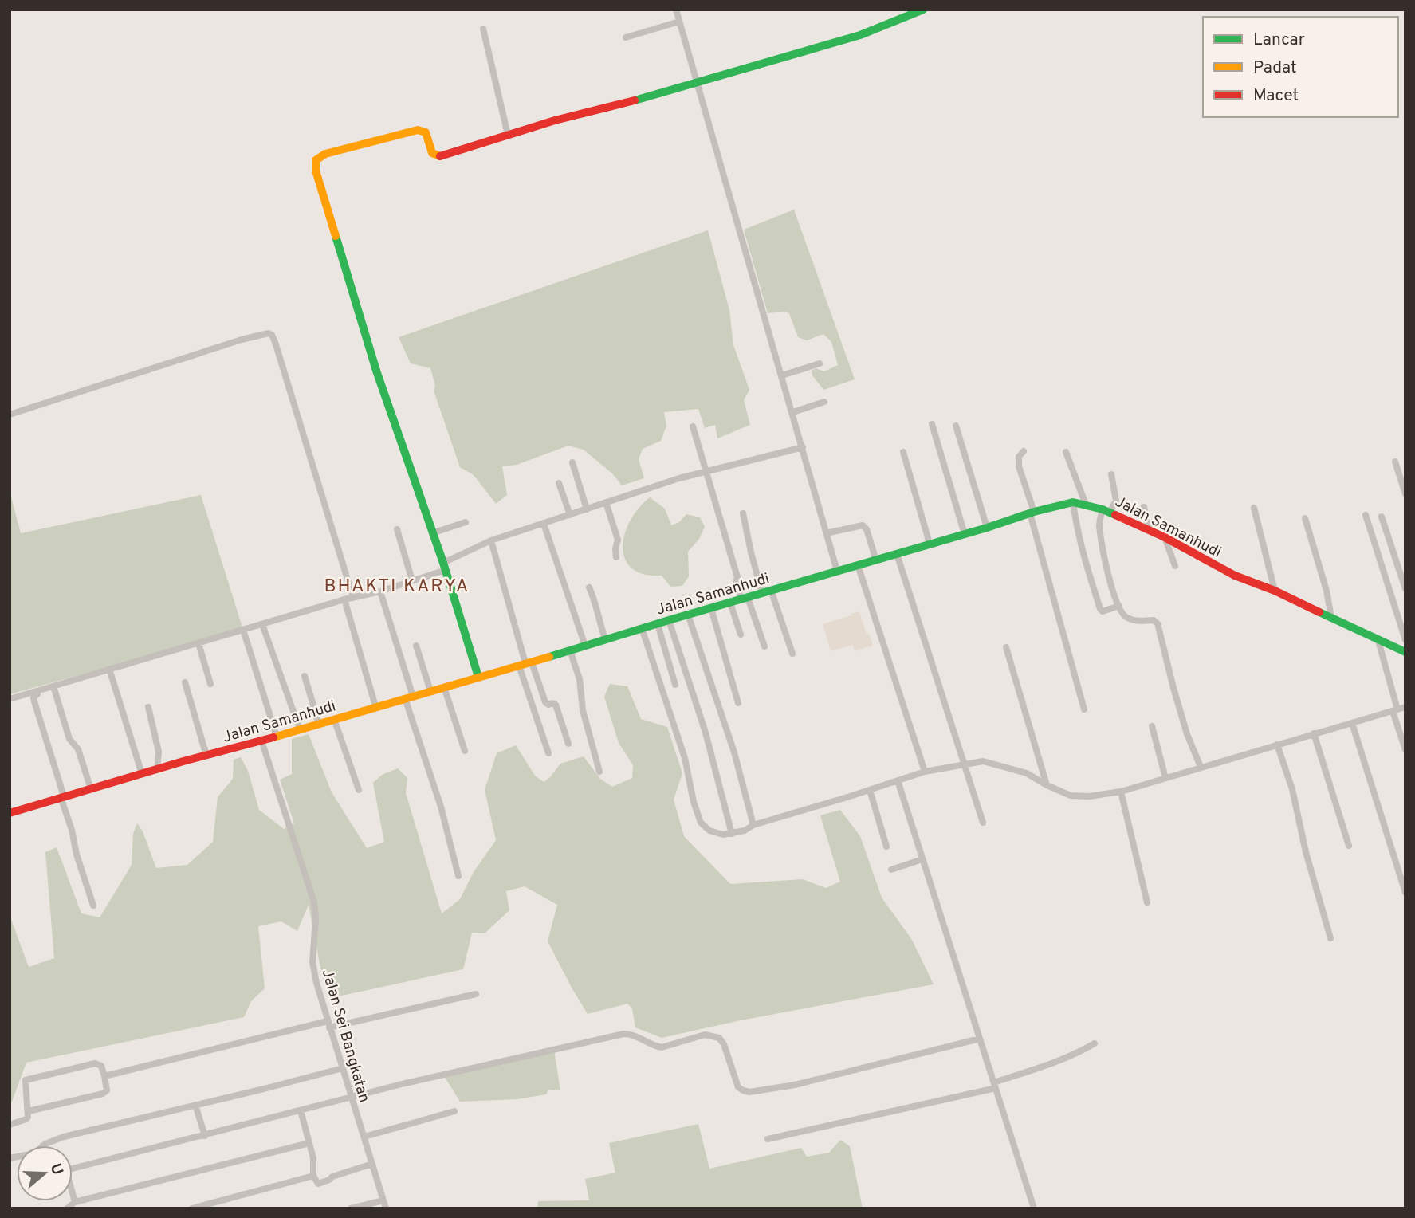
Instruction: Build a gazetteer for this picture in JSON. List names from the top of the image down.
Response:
{
  "streets": {
    "street": ["Jalan Samanhudi", "Jalan Sei Bangkatan"]
  },
  "crossings": [
    ["Jalan Samanhudi", "Jalan Sei Bangkatan"]
  ],
  "districts": ["BHAKTI KARYA"],
  "legend": ["Lancar", "Padat", "Macet"],
  "north": "right"
}
